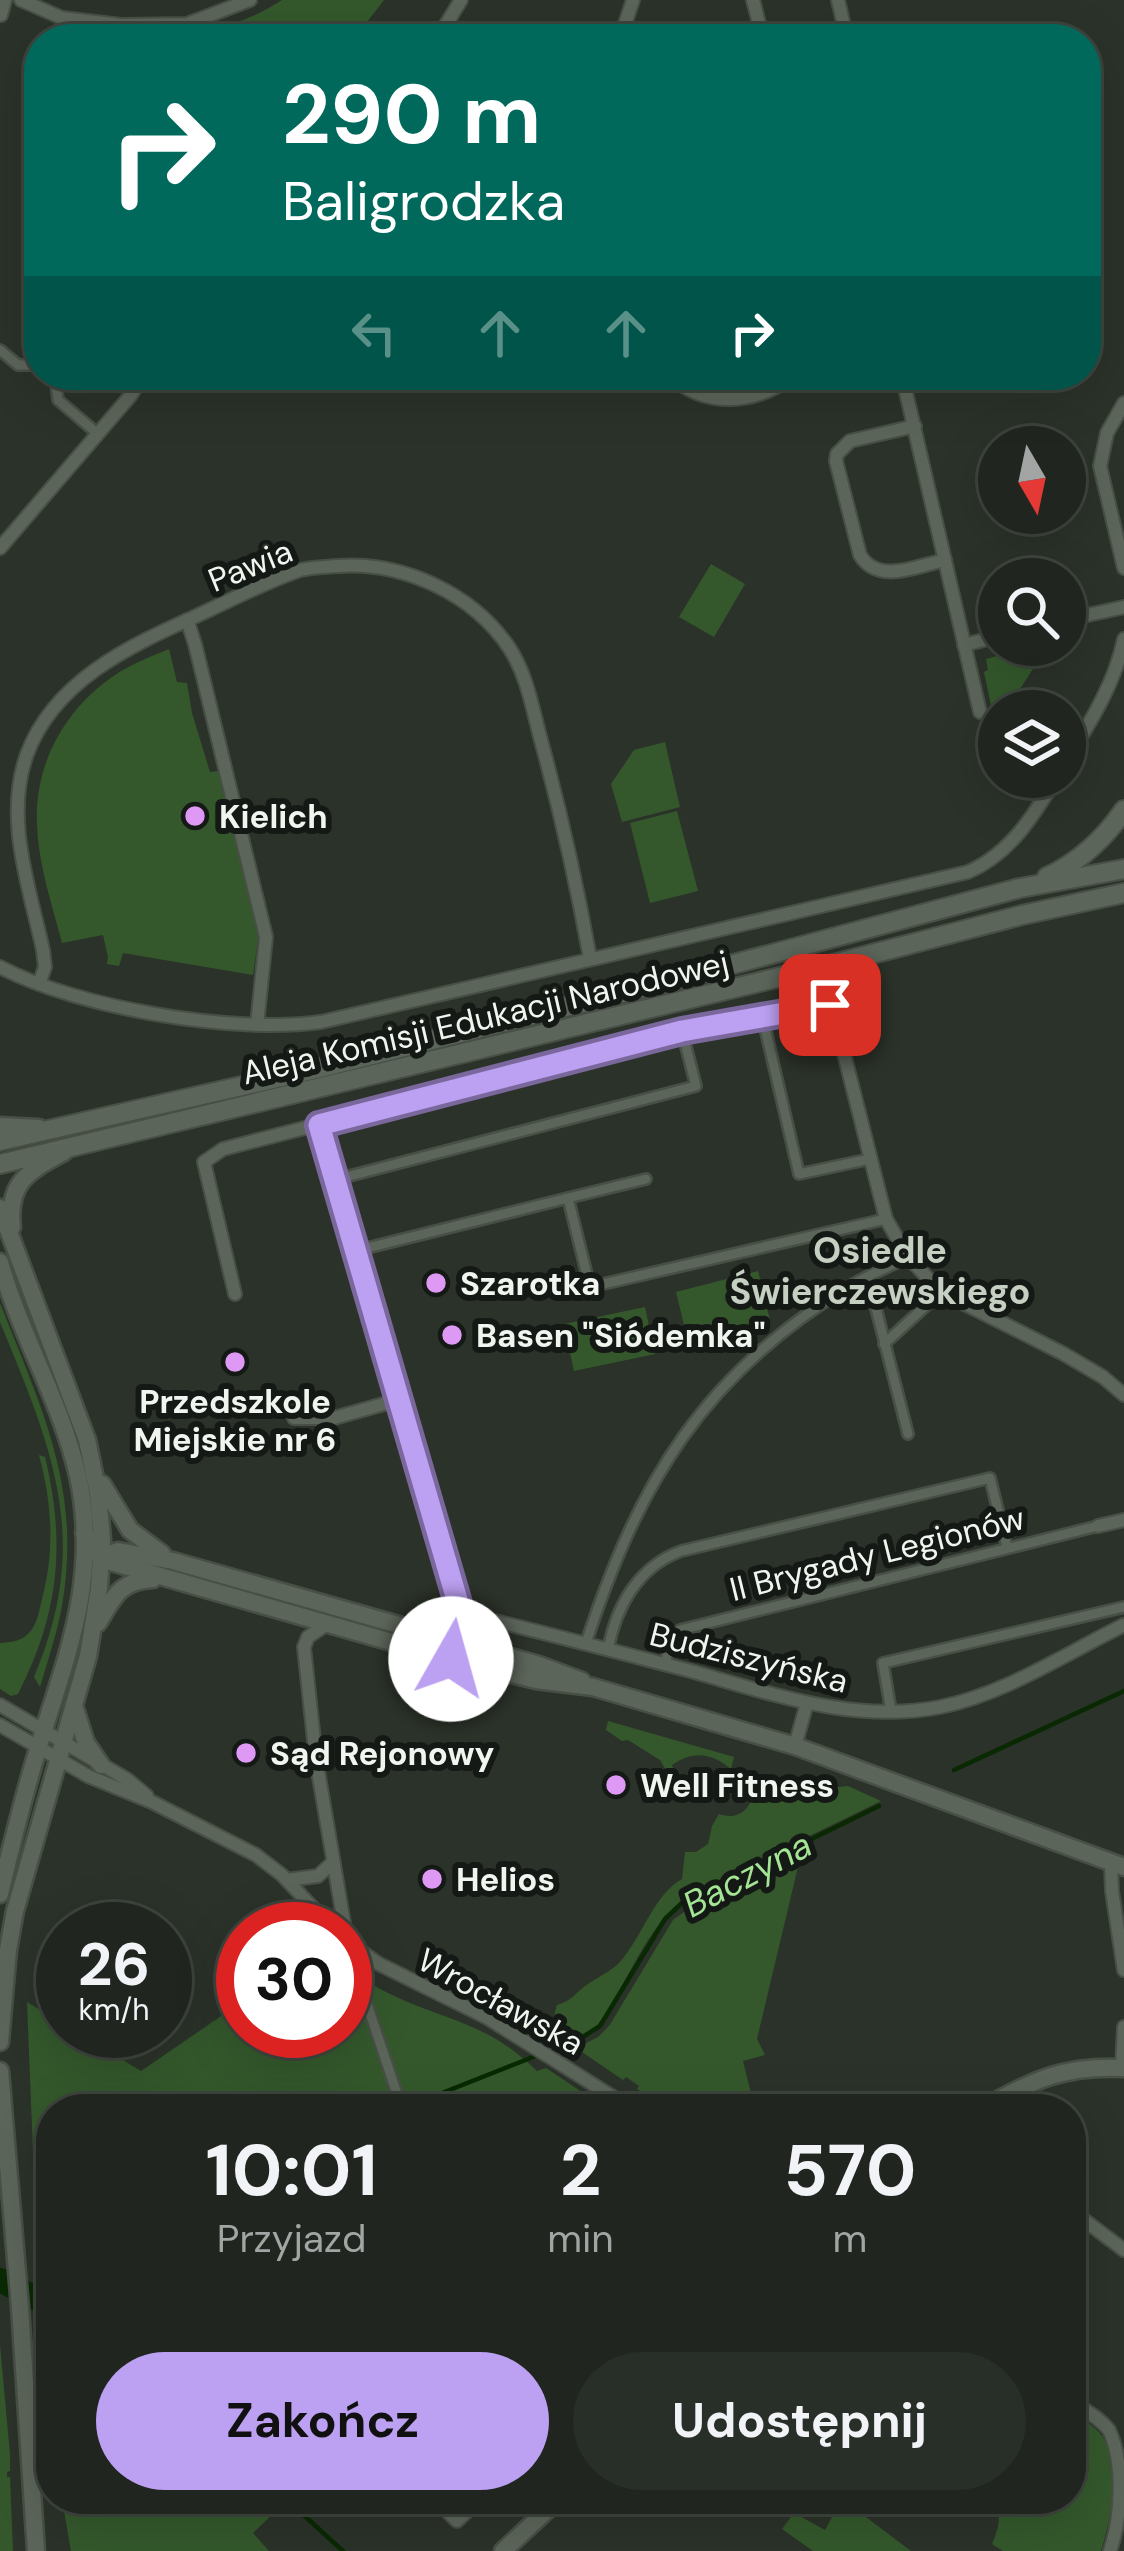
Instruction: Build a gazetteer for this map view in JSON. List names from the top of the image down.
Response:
{
  "streets": {
    "main road": ["Aleja Komisji Edukacji Narodowej"],
    "street": [
      "Pawia",
      "II Brygady Legionów",
      "Budziszyńska",
      "Wrocławska"
    ]
  },
  "crossings": [
    ["II Brygady Legionów", "Budziszyńska"]
  ],
  "districts": ["Osiedle Świerczewskiego"],
  "water": ["Baczyna"],
  "places": [
    "Kielich",
    "Szarotka",
    "Basen \"Siódemka\"",
    "Przedszkole Miejskie nr 6",
    "Sąd Rejonowy",
    "Well Fitness",
    "Helios"
  ],
  "north": "bottom",
  "page": {
    "turn": ["290 m", "Baligrodzka"],
    "speed": "26 km/h",
    "limit": "30",
    "eta": [
      "10:01",
      "Przyjazd",
      "2",
      "min",
      "570",
      "m"
    ],
    "buttons": ["Zakończ", "Udostępnij"]
  }
}
